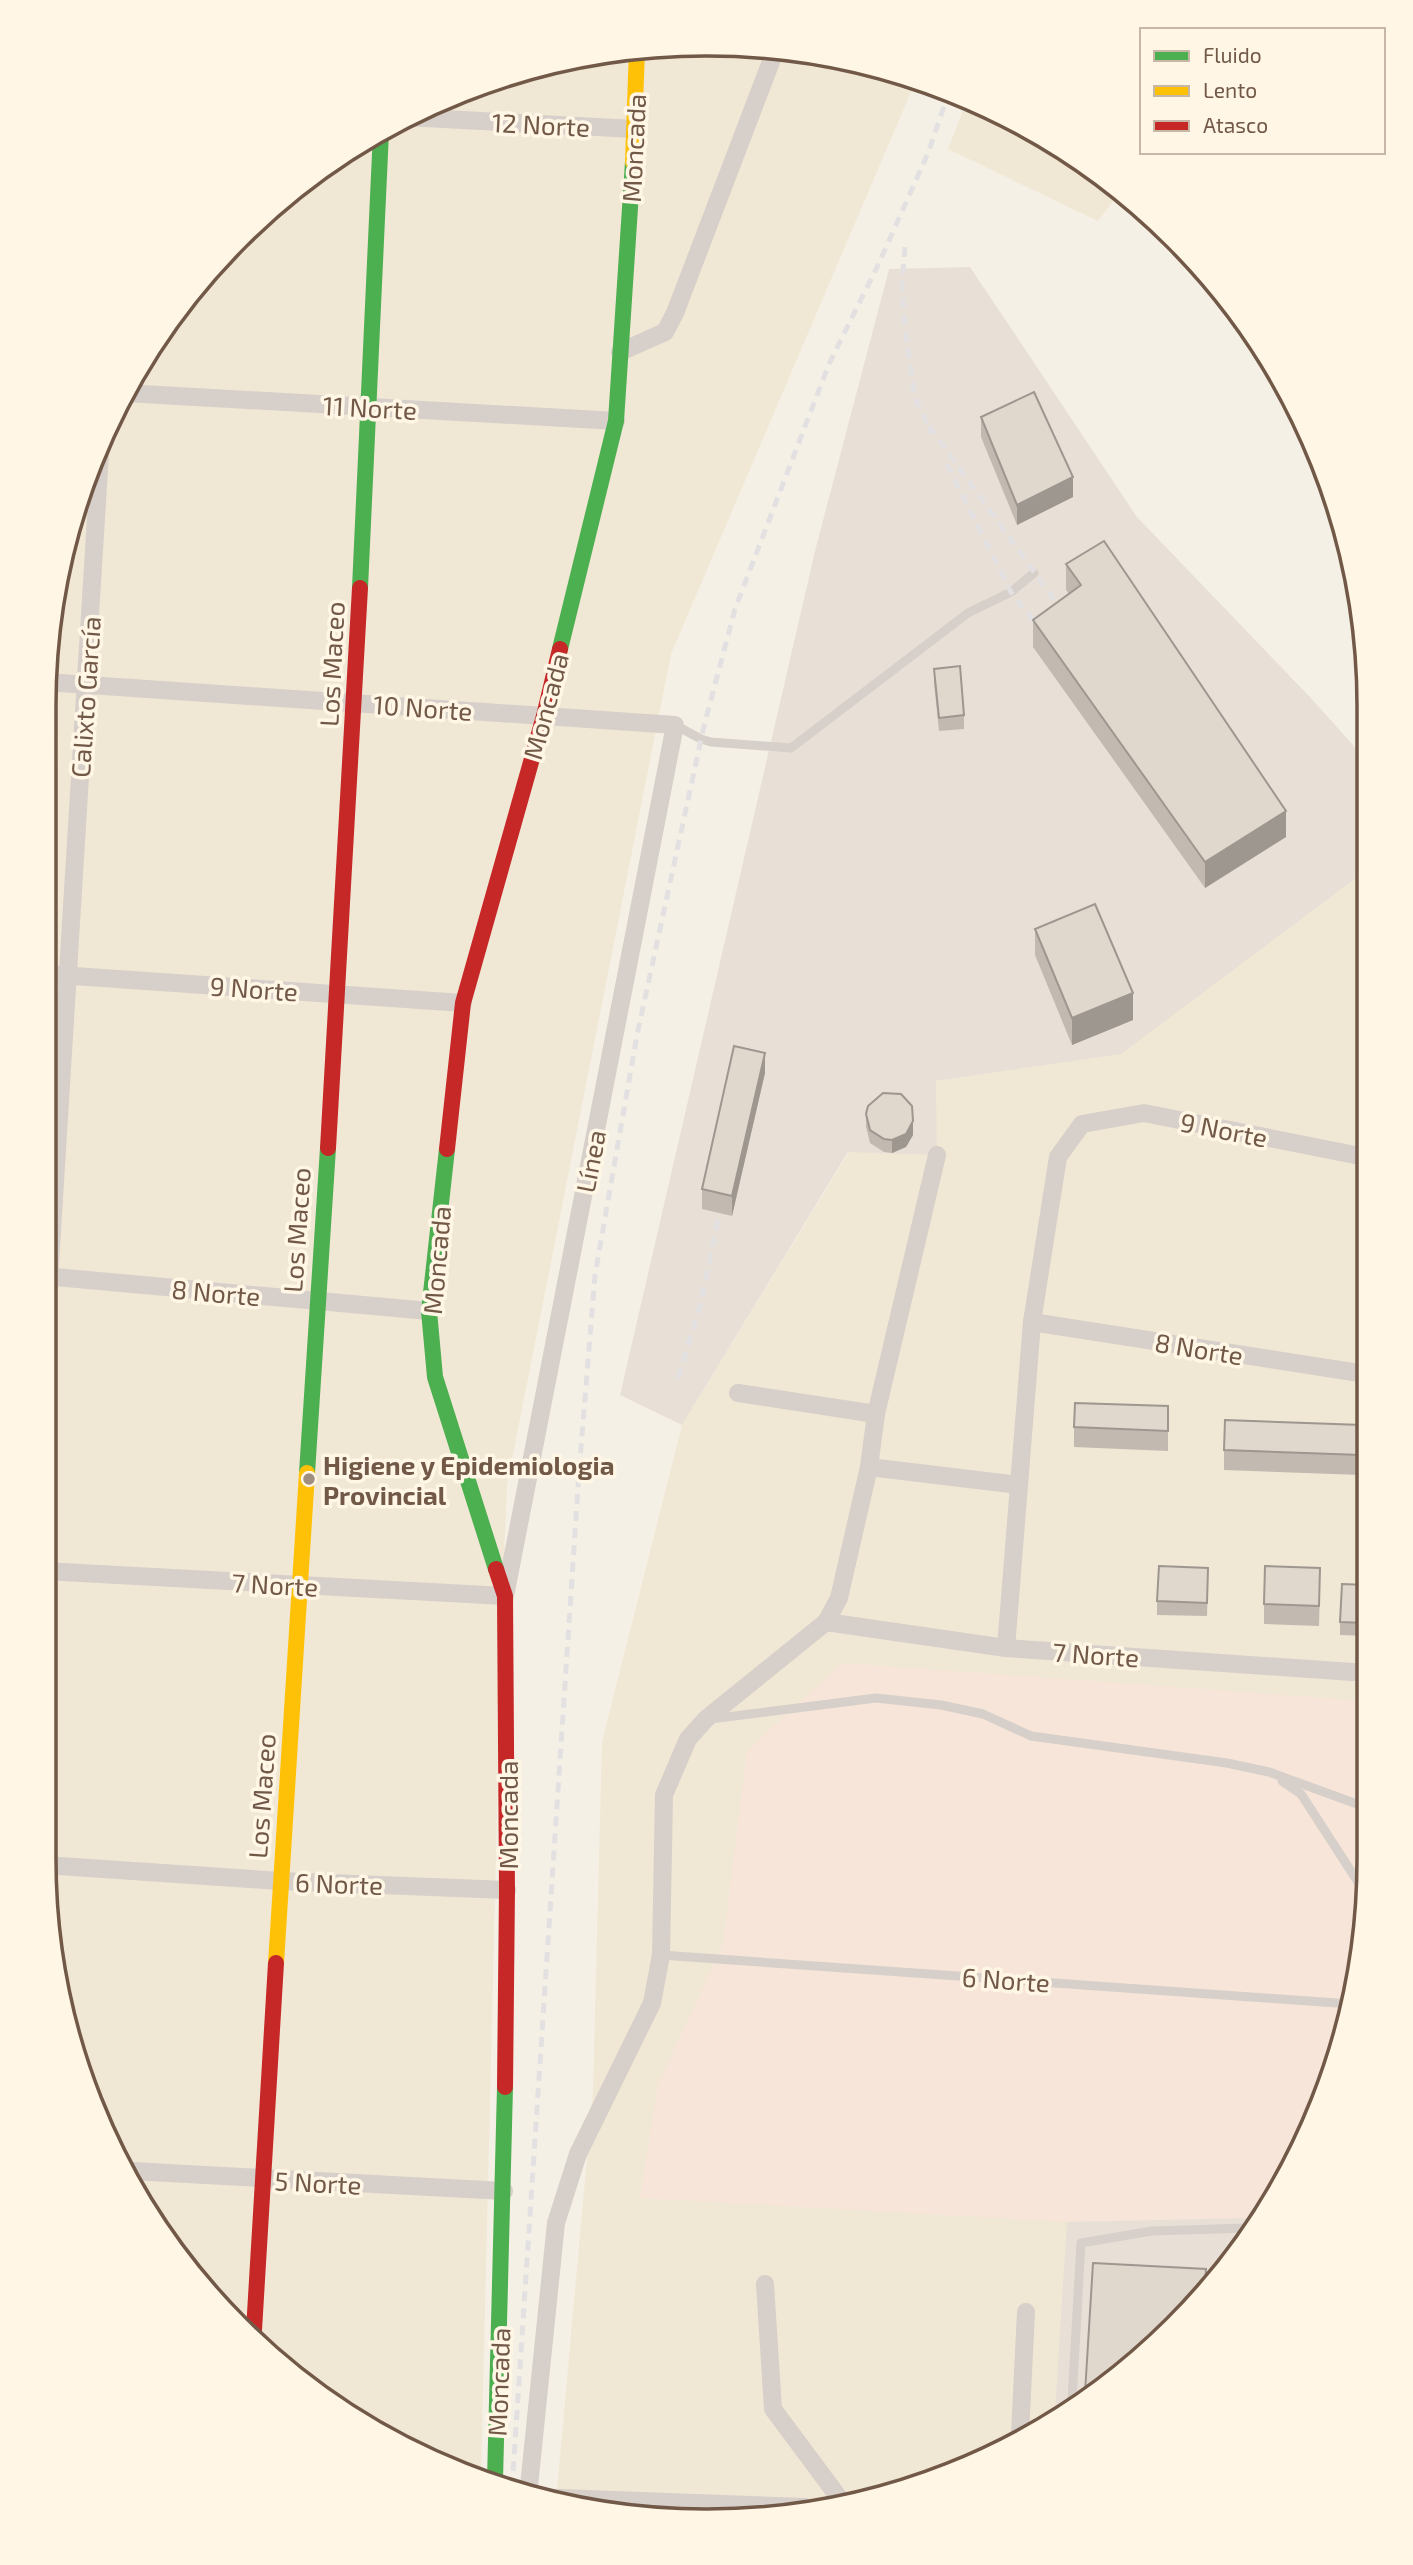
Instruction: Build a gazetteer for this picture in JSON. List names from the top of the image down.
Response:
{
  "streets": {
    "street": [
      "12 Norte",
      "Moncada",
      "11 Norte",
      "Los Maceo",
      "Calixto García",
      "10 Norte",
      "9 Norte",
      "Línea",
      "8 Norte",
      "7 Norte",
      "6 Norte",
      "5 Norte"
    ]
  },
  "crossings": [
    ["12 Norte", "Moncada"],
    ["Moncada", "11 Norte"],
    ["Moncada", "10 Norte"],
    ["Moncada", "9 Norte"],
    ["Moncada", "Línea"],
    ["Moncada", "8 Norte"],
    ["Moncada", "7 Norte"],
    ["Moncada", "6 Norte"],
    ["Moncada", "5 Norte"],
    ["11 Norte", "Los Maceo"],
    ["Los Maceo", "10 Norte"],
    ["Los Maceo", "9 Norte"],
    ["Los Maceo", "8 Norte"],
    ["Los Maceo", "7 Norte"],
    ["Los Maceo", "6 Norte"],
    ["Los Maceo", "5 Norte"],
    ["Calixto García", "10 Norte"],
    ["Calixto García", "9 Norte"],
    ["10 Norte", "Línea"],
    ["9 Norte", "8 Norte"],
    ["Línea", "7 Norte"]
  ],
  "places": ["Higiene y Epidemiologia Provincial"],
  "legend": ["Fluido", "Lento", "Atasco"]
}
